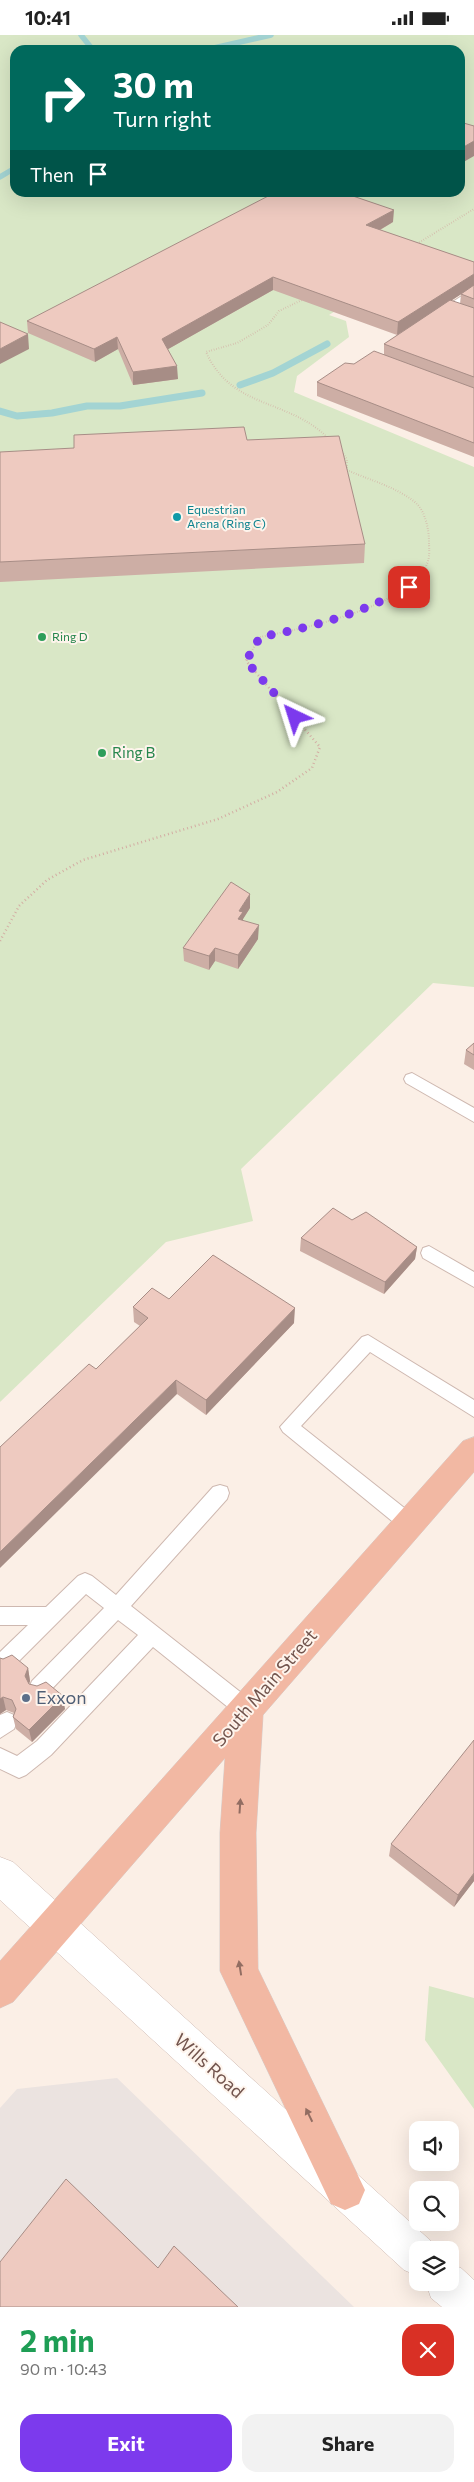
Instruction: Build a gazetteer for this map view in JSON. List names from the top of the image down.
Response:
{
  "streets": {
    "highway": ["South Main Street"],
    "street": ["Wills Road"]
  },
  "crossings": [
    ["South Main Street", "Wills Road"]
  ],
  "places": [
    "Equestrian Arena (Ring C)",
    "Ring D",
    "Ring B",
    "Exxon"
  ],
  "page": {
    "status": "10:41",
    "turn": ["30 m", "Turn right"],
    "then": "Then",
    "heading": ["2 min", "90 m · 10:43"],
    "buttons": ["Exit", "Share"]
  }
}
